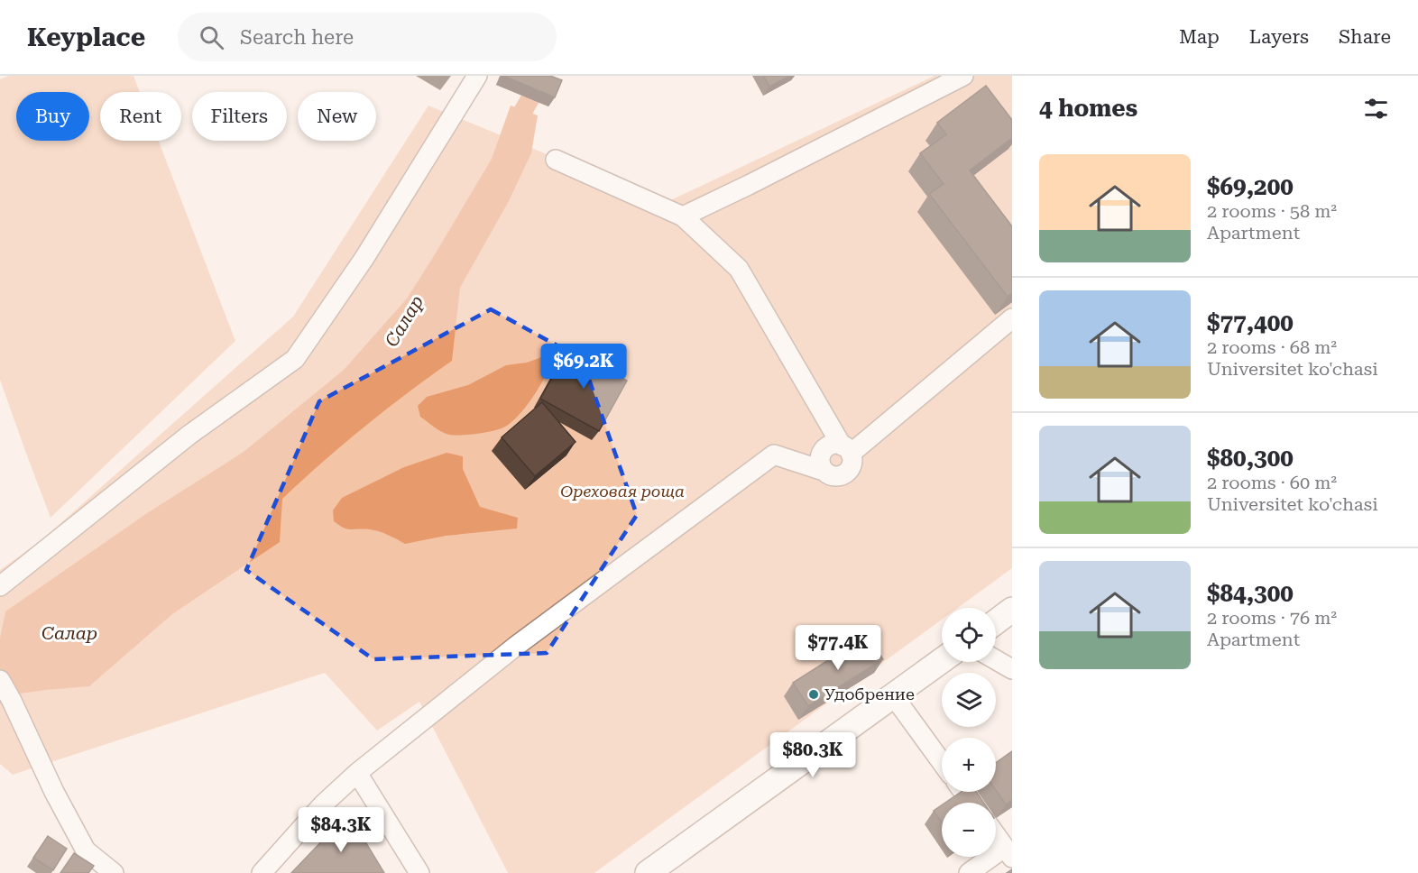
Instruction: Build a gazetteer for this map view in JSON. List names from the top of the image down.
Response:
{
  "water": ["Салар"],
  "parks": ["Ореховая роща"],
  "places": ["Удобрение"],
  "page": {
    "header": "Keyplace",
    "search": "Search here",
    "nav": ["Map", "Layers", "Share"],
    "heading": "4 homes",
    "chip": [
      "Buy",
      "Rent",
      "Filters",
      "New"
    ],
    "list": [
      {
        "name": "$69,200",
        "note": "2 rooms · 58 m² · Apartment"
      },
      {
        "name": "$77,400",
        "note": "2 rooms · 68 m² · Universitet ko'chasi"
      },
      {
        "name": "$80,300",
        "note": "2 rooms · 60 m² · Universitet ko'chasi"
      },
      {
        "name": "$84,300",
        "note": "2 rooms · 76 m² · Apartment"
      }
    ],
    "price": [
      "$69.2K",
      "$77.4K",
      "$80.3K",
      "$84.3K"
    ],
    "map_buttons": ["+", "−"]
  }
}
